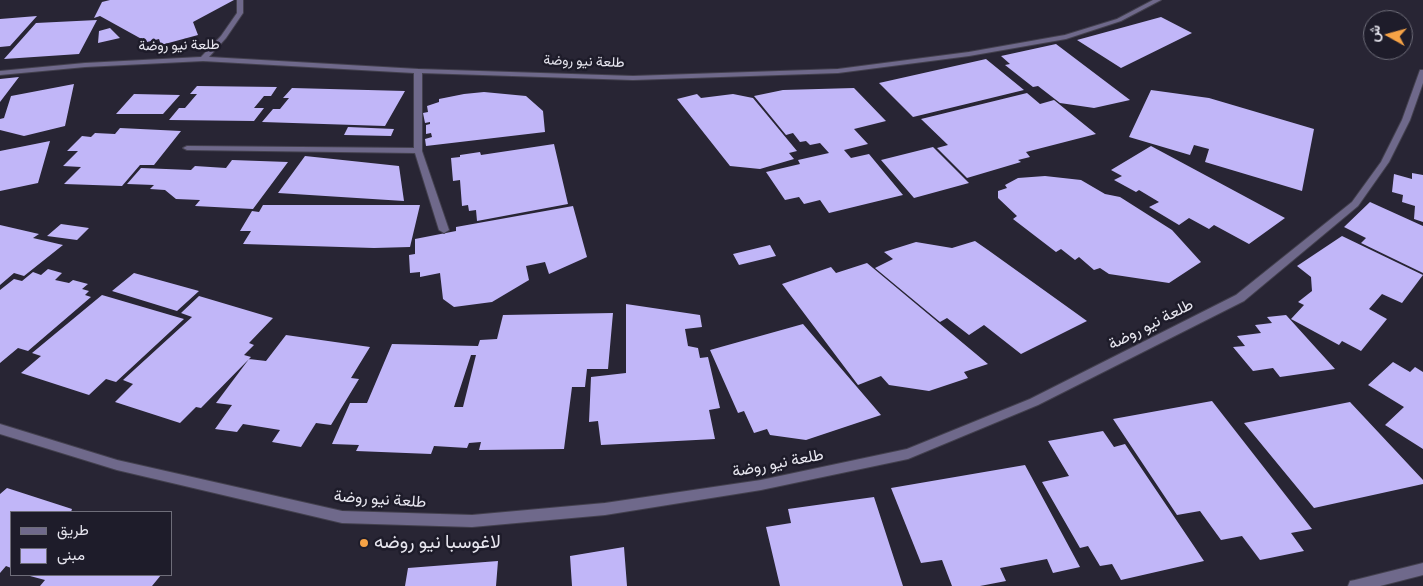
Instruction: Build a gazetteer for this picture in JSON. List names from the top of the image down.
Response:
{
  "streets": {
    "street": ["طلعة نيو روضة"]
  },
  "places": ["لاغوسبا نيو روضه"],
  "legend": ["طريق", "مبنى"],
  "north": "left"
}
